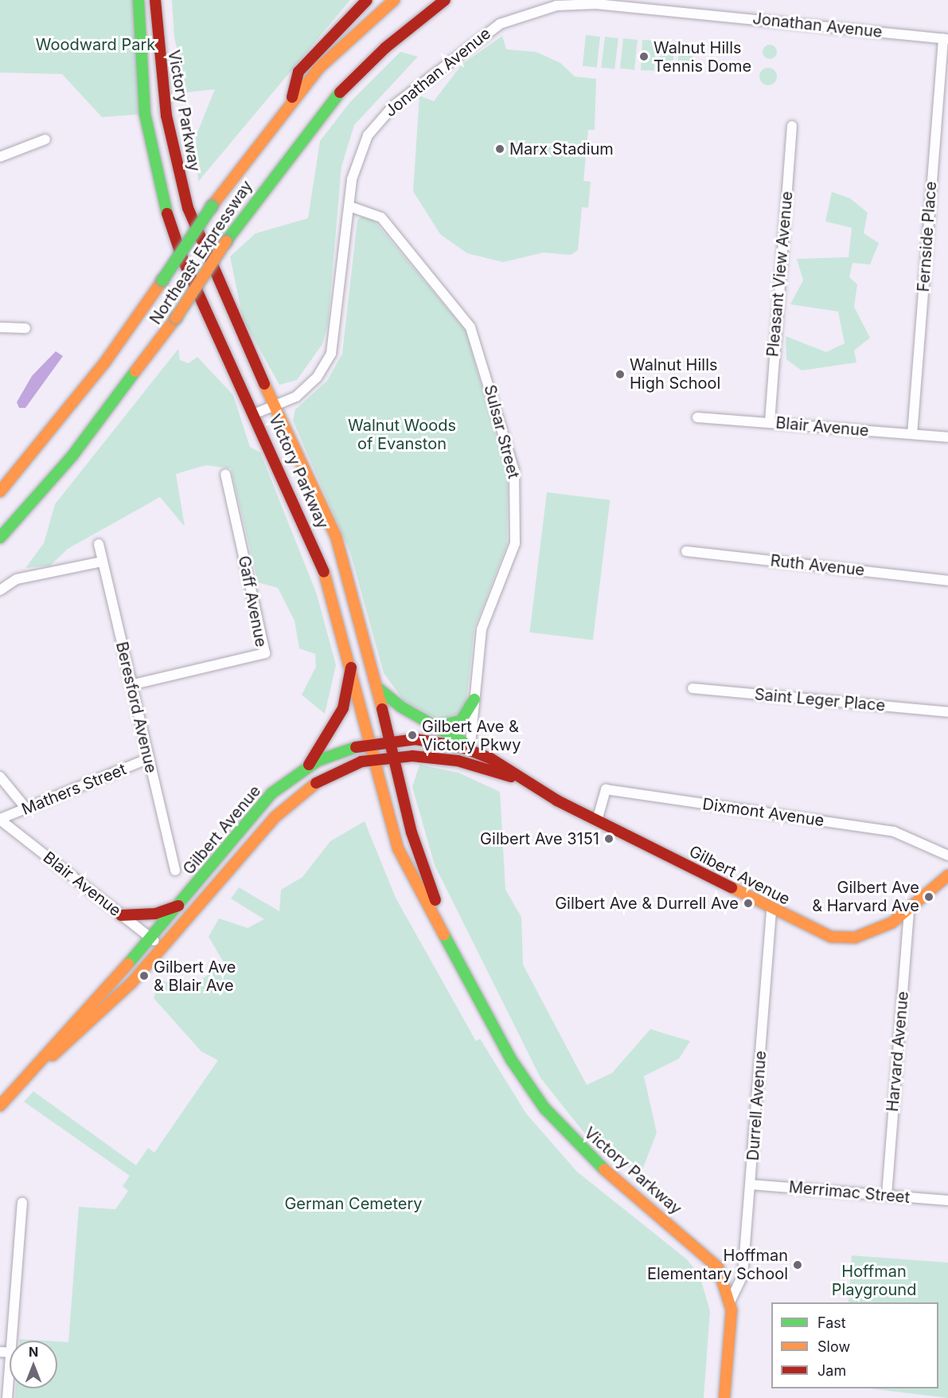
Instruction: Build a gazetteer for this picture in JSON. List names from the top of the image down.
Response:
{
  "streets": {
    "main road": ["Victory Parkway", "Northeast Expressway", "Gilbert Avenue"],
    "street": [
      "Jonathan Avenue",
      "Fernside Place",
      "Pleasant View Avenue",
      "Blair Avenue",
      "Sulsar Street",
      "Ruth Avenue",
      "Gaff Avenue",
      "Saint Leger Place",
      "Beresford Avenue",
      "Mathers Street",
      "Dixmont Avenue",
      "Harvard Avenue",
      "Durrell Avenue",
      "Merrimac Street"
    ]
  },
  "crossings": [
    ["Jonathan Avenue", "Victory Parkway"],
    ["Jonathan Avenue", "Fernside Place"],
    ["Jonathan Avenue", "Sulsar Street"],
    ["Victory Parkway", "Gilbert Avenue"],
    ["Victory Parkway", "Durrell Avenue"],
    ["Fernside Place", "Blair Avenue"],
    ["Pleasant View Avenue", "Blair Avenue"],
    ["Blair Avenue", "Mathers Street"],
    ["Blair Avenue", "Gilbert Avenue"],
    ["Sulsar Street", "Gilbert Avenue"],
    ["Gaff Avenue", "Beresford Avenue"],
    ["Beresford Avenue", "Mathers Street"],
    ["Dixmont Avenue", "Gilbert Avenue"],
    ["Gilbert Avenue", "Harvard Avenue"],
    ["Gilbert Avenue", "Durrell Avenue"],
    ["Harvard Avenue", "Merrimac Street"],
    ["Durrell Avenue", "Merrimac Street"]
  ],
  "parks": [
    "Woodward Park",
    "Walnut Woods of Evanston",
    "German Cemetery",
    "Hoffman Playground"
  ],
  "places": [
    "Walnut Hills Tennis Dome",
    "Marx Stadium",
    "Walnut Hills High School",
    "Gilbert Ave & Victory Pkwy",
    "Gilbert Ave 3151",
    "Gilbert Ave & Harvard Ave",
    "Gilbert Ave & Durrell Ave",
    "Gilbert Ave & Blair Ave",
    "Hoffman Elementary School"
  ],
  "legend": ["Fast", "Slow", "Jam"],
  "north": "top"
}
